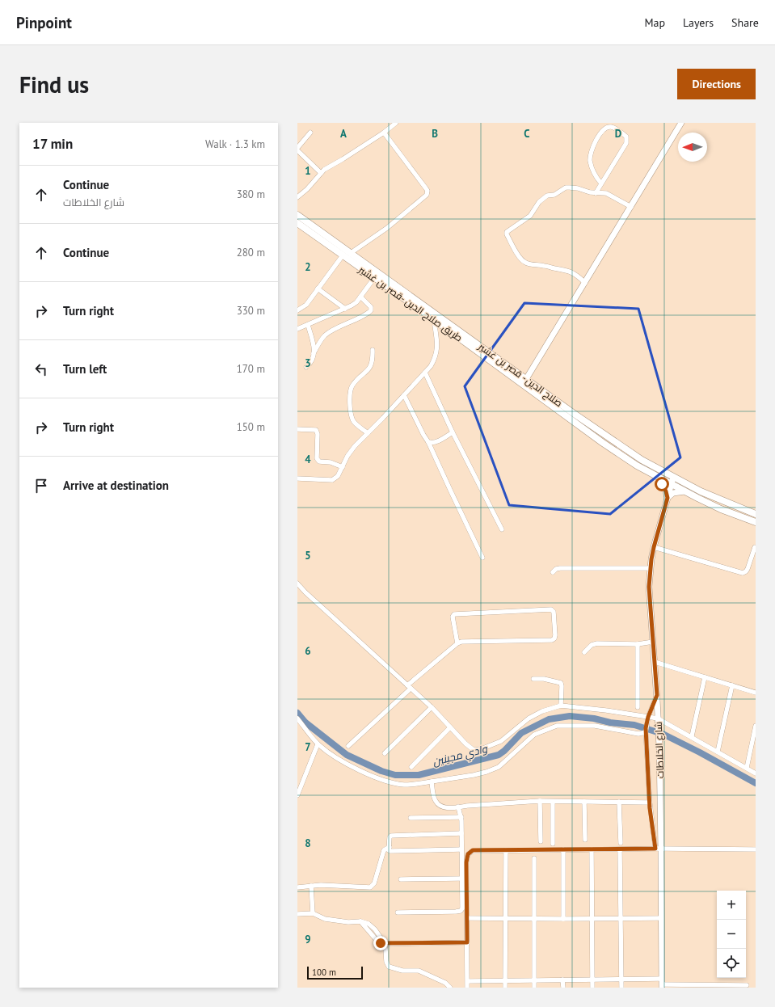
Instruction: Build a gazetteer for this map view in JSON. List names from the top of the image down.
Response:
{
  "streets": {
    "highway": ["طريق صلاح الدين -قصر بن غشير", "صلاح الدين - قصر بن غشير"],
    "main road": ["شارع الخلاطات"]
  },
  "crossings": [
    ["طريق صلاح الدين -قصر بن غشير", "شارع الخلاطات"],
    ["صلاح الدين - قصر بن غشير", "شارع الخلاطات"]
  ],
  "water": ["وادي مجينين"],
  "scale_bar": "100 m",
  "north": "left",
  "page": {
    "header": "Pinpoint",
    "nav": ["Map", "Layers", "Share"],
    "buttons": "Directions",
    "title": "Find us",
    "heading": ["17 min", "Walk · 1.3 km"],
    "list": [
      ["Continue", "شارع الخلاطات", "380 m"],
      ["Continue", "280 m"],
      ["Turn right", "330 m"],
      ["Turn left", "170 m"],
      ["Turn right", "150 m"],
      "Arrive at destination"
    ],
    "map_buttons": ["+", "−"],
    "scale": "100 m"
  },
  "grid": {
    "columns": [
      "A",
      "B",
      "C",
      "D"
    ],
    "rows": [
      "1",
      "2",
      "3",
      "4",
      "5",
      "6",
      "7",
      "8",
      "9"
    ]
  }
}
